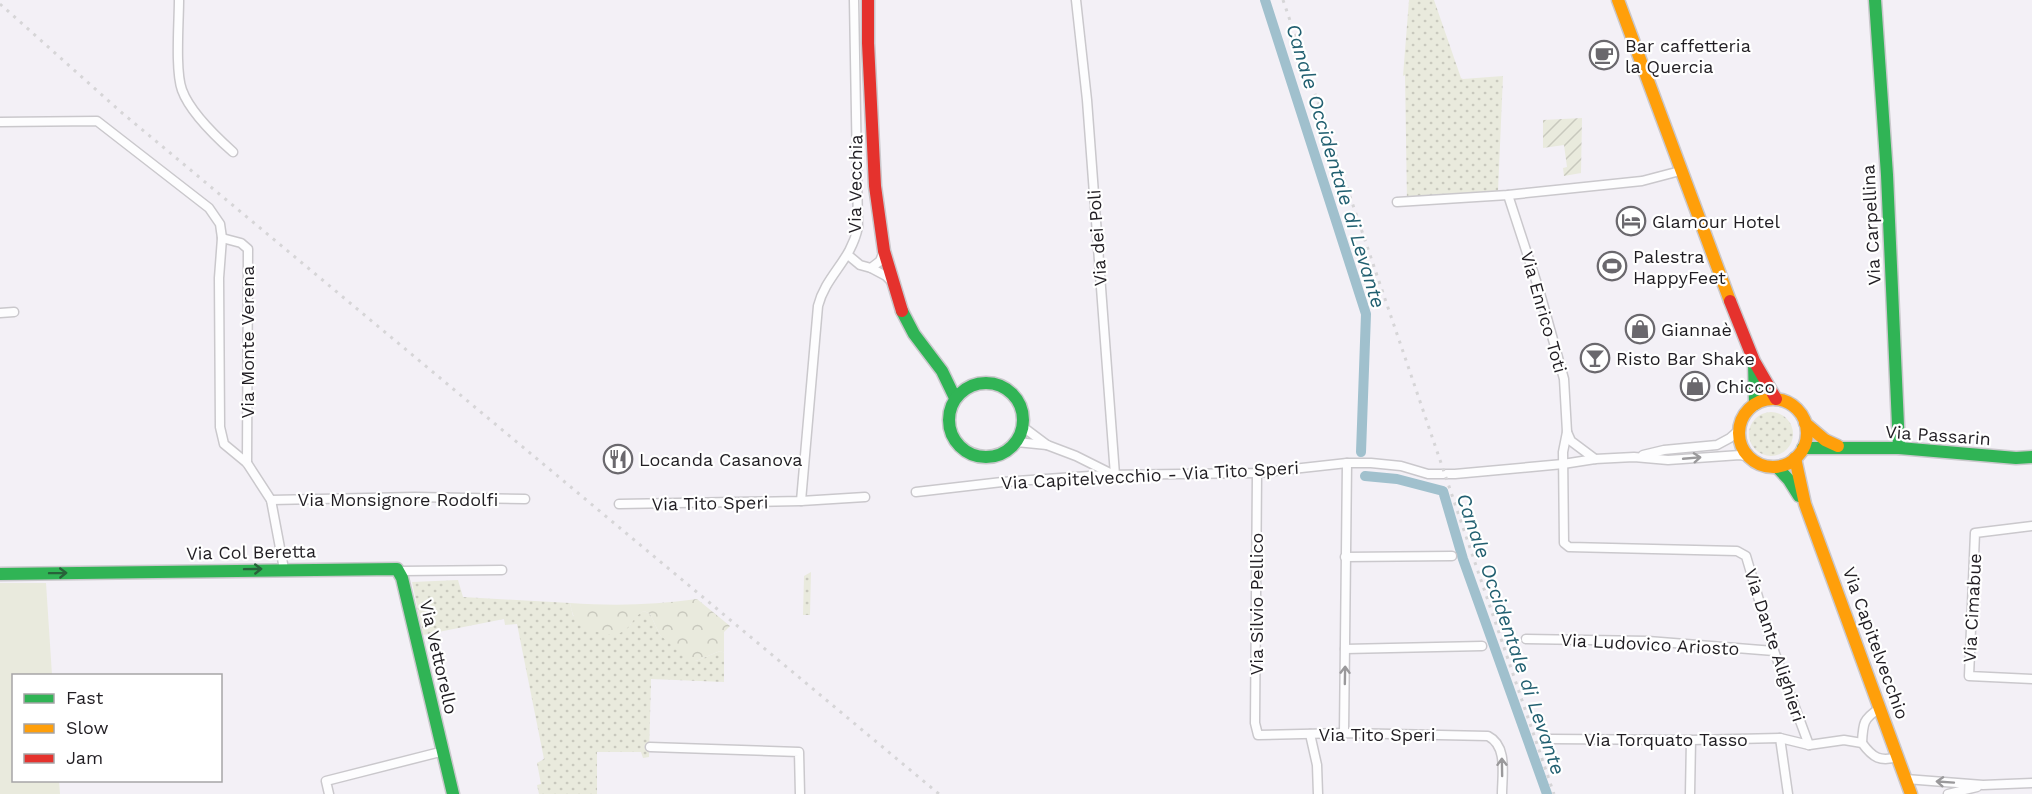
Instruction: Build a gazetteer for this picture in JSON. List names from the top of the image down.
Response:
{
  "streets": {
    "main road": [
      "Via Carpellina",
      "Via Passarin",
      "Via Col Beretta",
      "Via Capitelvecchio",
      "Via Vettorello"
    ],
    "street": [
      "Via Vecchia",
      "Via dei Poli",
      "Via Enrico Toti",
      "Via Monte Verena",
      "Via Capitelvecchio - Via Tito Speri",
      "Via Monsignore Rodolfi",
      "Via Tito Speri",
      "Via Silvio Pellico",
      "Via Cimabue",
      "Via Ludovico Ariosto",
      "Via Dante Alighieri",
      "Via Torquato Tasso"
    ]
  },
  "crossings": [
    ["Via Vecchia", "Via Tito Speri"],
    ["Via Carpellina", "Via Passarin"],
    ["Via dei Poli", "Via Capitelvecchio - Via Tito Speri"],
    ["Via Enrico Toti", "Via Capitelvecchio - Via Tito Speri"],
    ["Via Enrico Toti", "Via Dante Alighieri"],
    ["Via Monte Verena", "Via Monsignore Rodolfi"],
    ["Via Passarin", "Via Capitelvecchio"],
    ["Via Capitelvecchio - Via Tito Speri", "Via Silvio Pellico"],
    ["Via Capitelvecchio - Via Tito Speri", "Via Dante Alighieri"],
    ["Via Tito Speri", "Via Silvio Pellico"],
    ["Via Col Beretta", "Via Vettorello"],
    ["Via Ludovico Ariosto", "Via Dante Alighieri"],
    ["Via Dante Alighieri", "Via Torquato Tasso"]
  ],
  "one_way": ["Via Tito Speri", "Via Col Beretta"],
  "water": ["Canale Occidentale di Levante"],
  "places": {
    "cafe": ["Bar caffetteria la Quercia"],
    "hotel": ["Glamour Hotel"],
    "sports": ["Palestra HappyFeet"],
    "shop": ["Giannaè", "Chicco"],
    "bar": ["Risto Bar Shake"],
    "restaurant": ["Locanda Casanova"]
  },
  "legend": ["Fast", "Slow", "Jam"]
}
